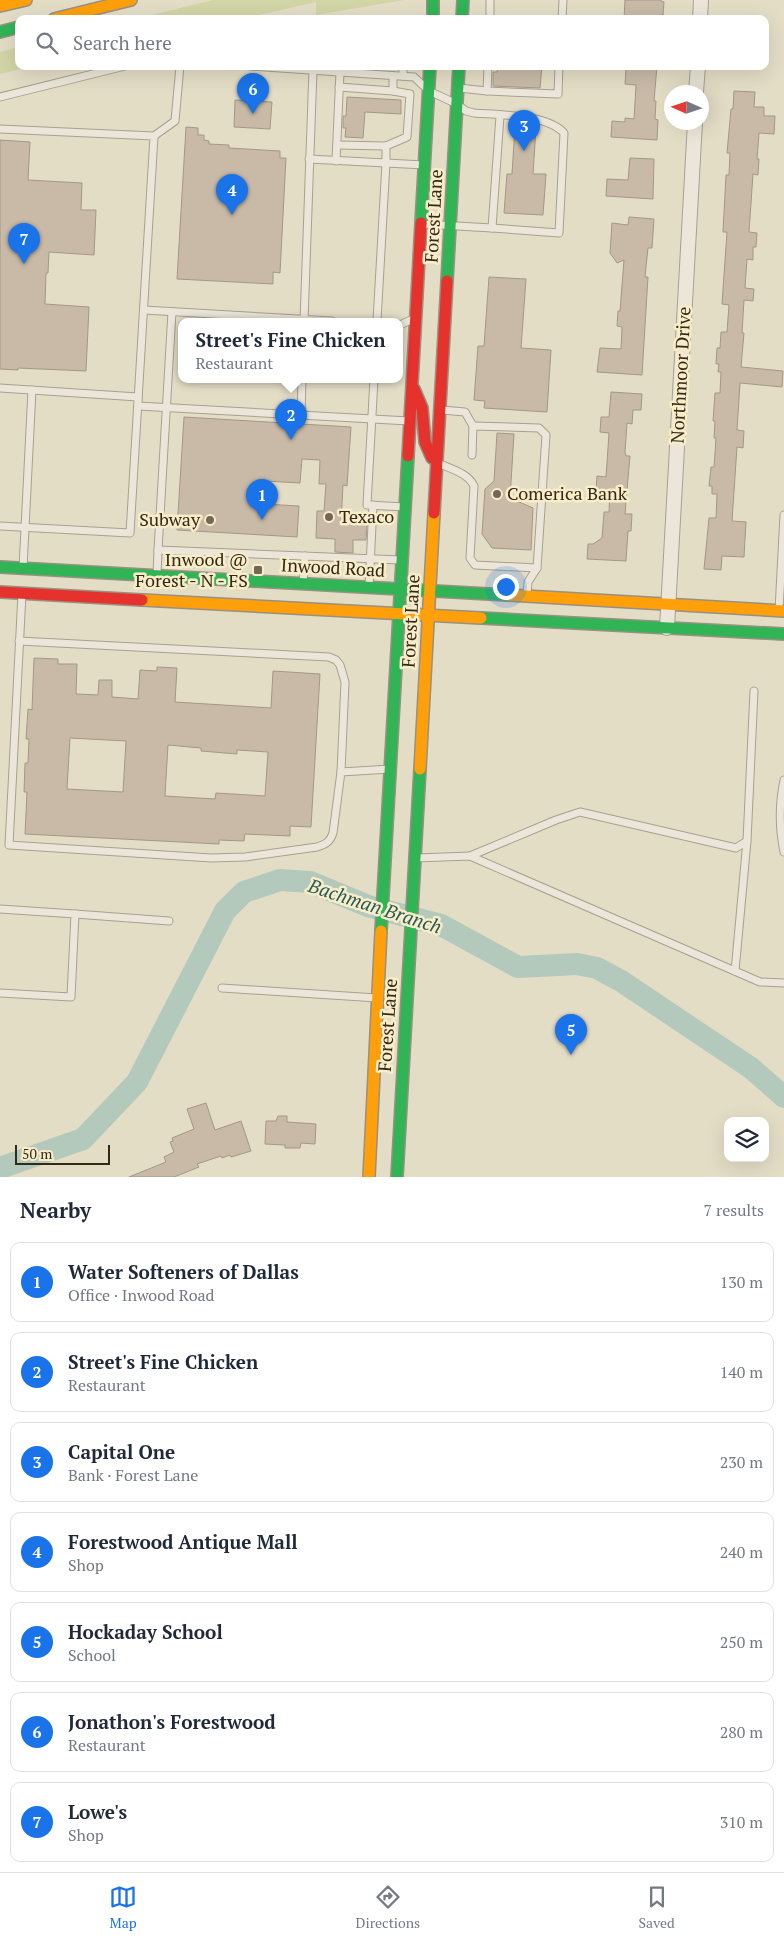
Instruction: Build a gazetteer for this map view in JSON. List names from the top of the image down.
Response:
{
  "streets": {
    "main road": ["Forest Lane", "Inwood Road"],
    "street": ["Northmoor Drive"]
  },
  "crossings": [
    ["Forest Lane", "Inwood Road"],
    ["Northmoor Drive", "Inwood Road"]
  ],
  "water": ["Bachman Branch"],
  "places": {
    "other": ["Comerica Bank", "Texaco", "Subway"],
    "transit": ["Inwood @ Forest - N - FS"]
  },
  "scale_bar": "50 m",
  "north": "left",
  "page": {
    "search": "Search here",
    "pins": [
      "6",
      "3",
      "4",
      "7",
      "2",
      "1",
      "5"
    ],
    "popup": ["Street's Fine Chicken", "Restaurant"],
    "scale": "50 m",
    "heading": ["Nearby", "7 results"],
    "list": [
      {
        "mark": "1",
        "name": "Water Softeners of Dallas",
        "note": "Office · Inwood Road",
        "value": "130 m"
      },
      {
        "mark": "2",
        "name": "Street's Fine Chicken",
        "note": "Restaurant",
        "value": "140 m"
      },
      {
        "mark": "3",
        "name": "Capital One",
        "note": "Bank · Forest Lane",
        "value": "230 m"
      },
      {
        "mark": "4",
        "name": "Forestwood Antique Mall",
        "note": "Shop",
        "value": "240 m"
      },
      {
        "mark": "5",
        "name": "Hockaday School",
        "note": "School",
        "value": "250 m"
      },
      {
        "mark": "6",
        "name": "Jonathon's Forestwood",
        "note": "Restaurant",
        "value": "280 m"
      },
      {
        "mark": "7",
        "name": "Lowe's",
        "note": "Shop",
        "value": "310 m"
      }
    ],
    "nav": ["Map", "Directions", "Saved"]
  }
}
